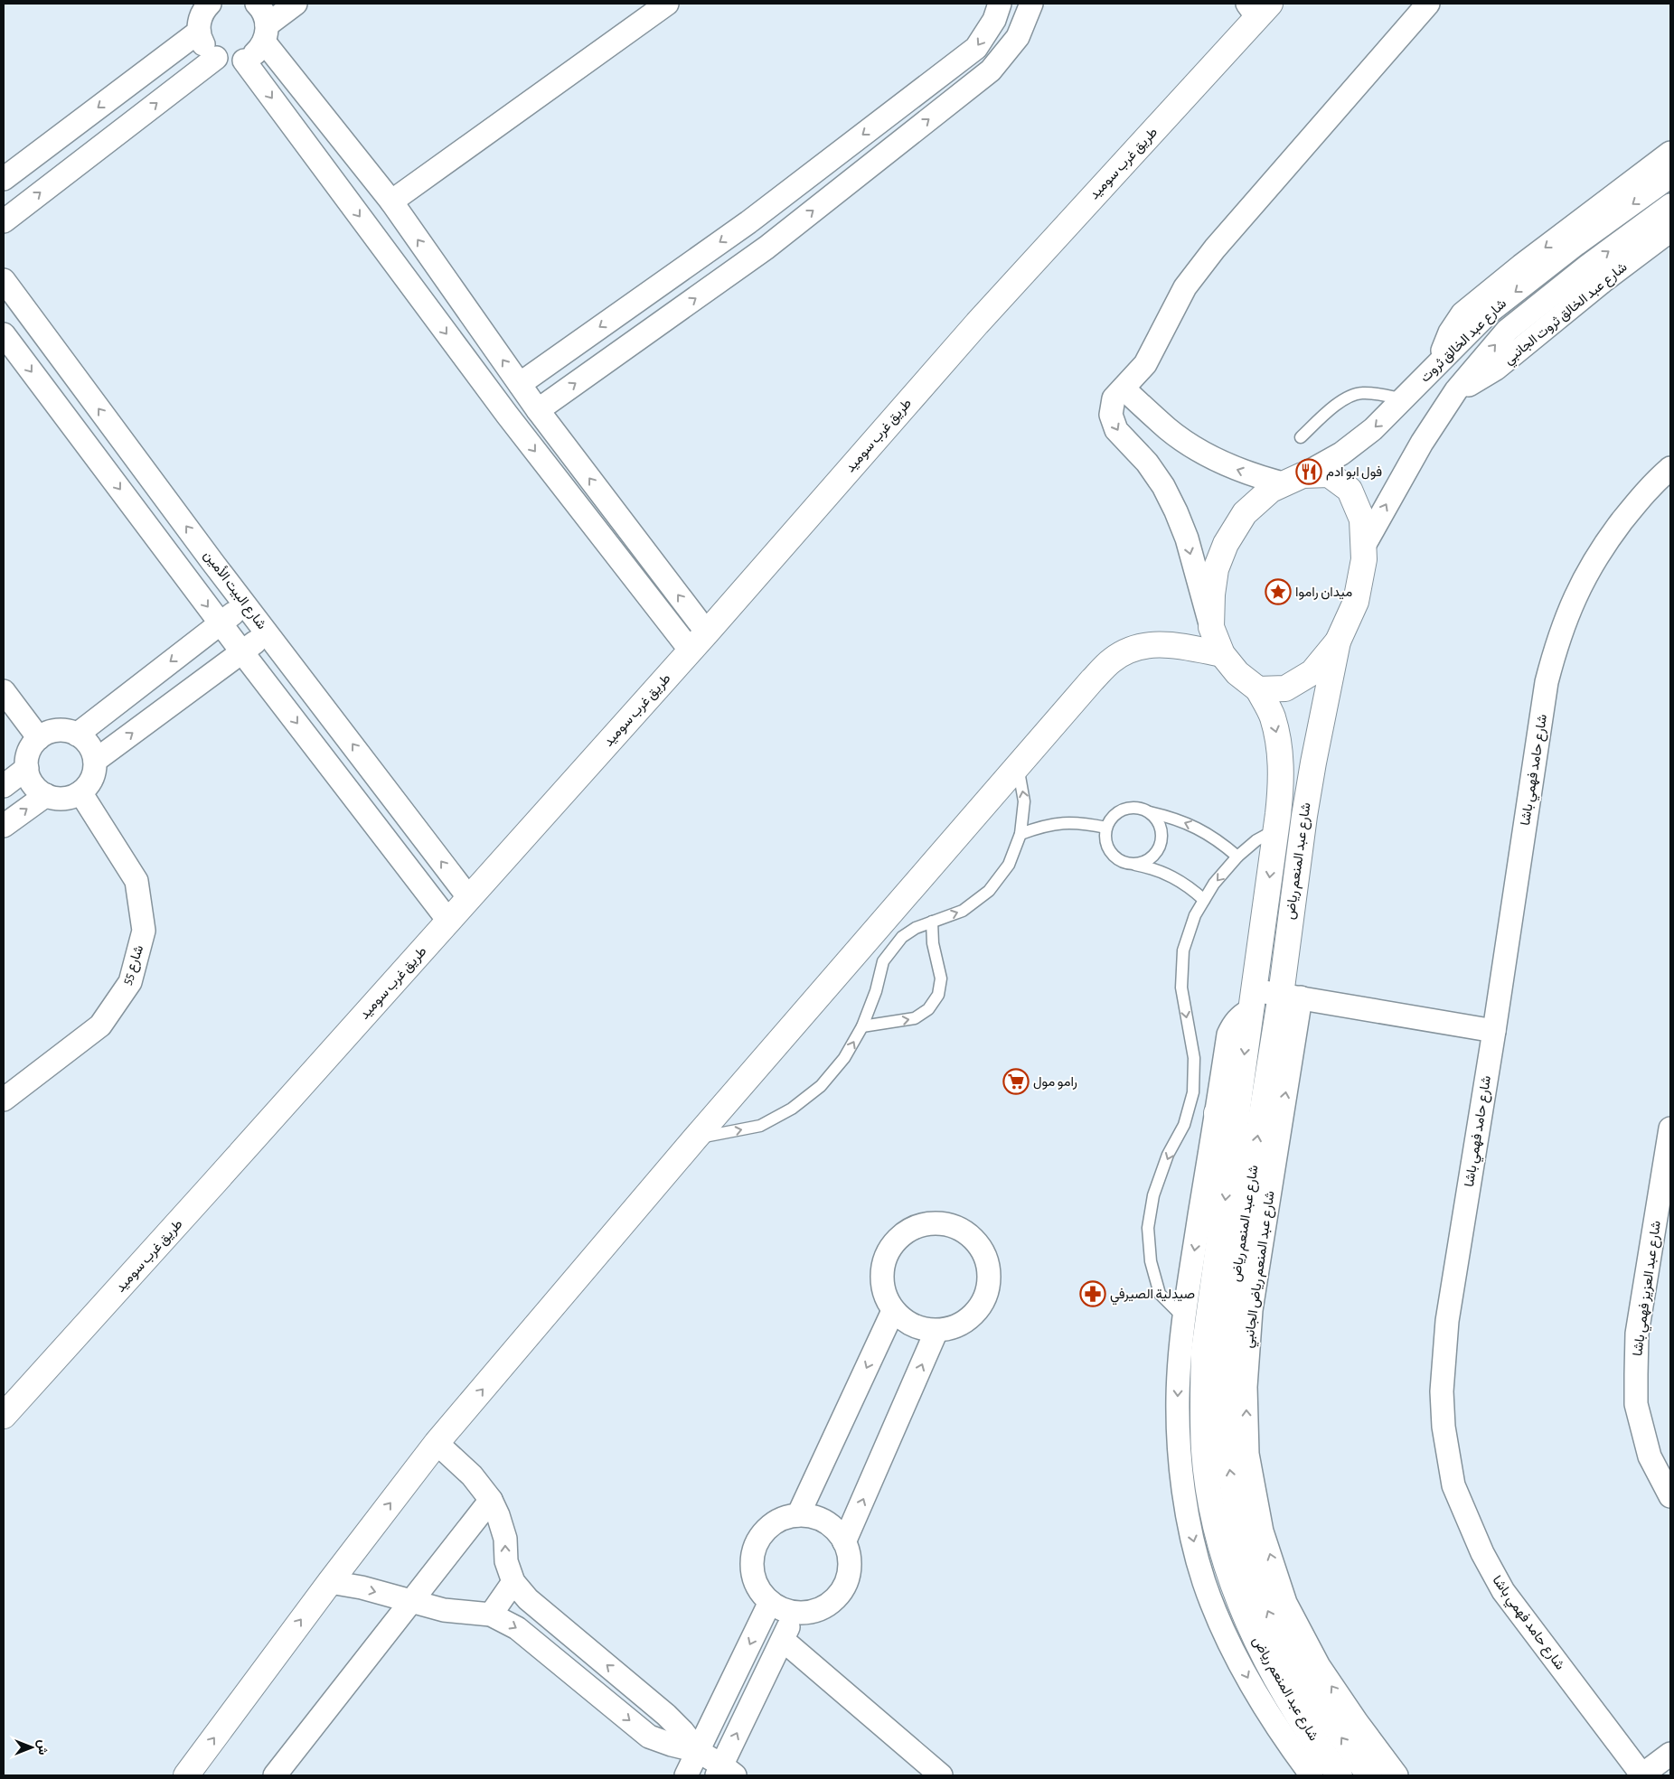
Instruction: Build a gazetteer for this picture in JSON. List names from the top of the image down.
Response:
{
  "streets": {
    "street": [
      "طريق غرب سوميد",
      "شارع عبد الخالق ثروت الجانبي",
      "شارع عبد الخالق ثروت",
      "شارع البيت الأمين",
      "شارع حامد فهمي باشا",
      "شارع عبد المنعم رياض",
      "شارع 55",
      "شارع عبد المنعم رياض الجانبي",
      "شارع عبد العزيز فهمي باشا"
    ]
  },
  "crossings": [
    ["طريق غرب سوميد", "شارع البيت الأمين"],
    ["شارع عبد الخالق ثروت الجانبي", "شارع عبد الخالق ثروت"],
    ["شارع عبد المنعم رياض", "شارع عبد المنعم رياض الجانبي"]
  ],
  "places": {
    "restaurant": ["فول ابو ادم"],
    "place": ["ميدان راموا"],
    "supermarket": ["رامو مول"],
    "pharmacy": ["صيدلية الصيرفي"]
  },
  "north": "right"
}
